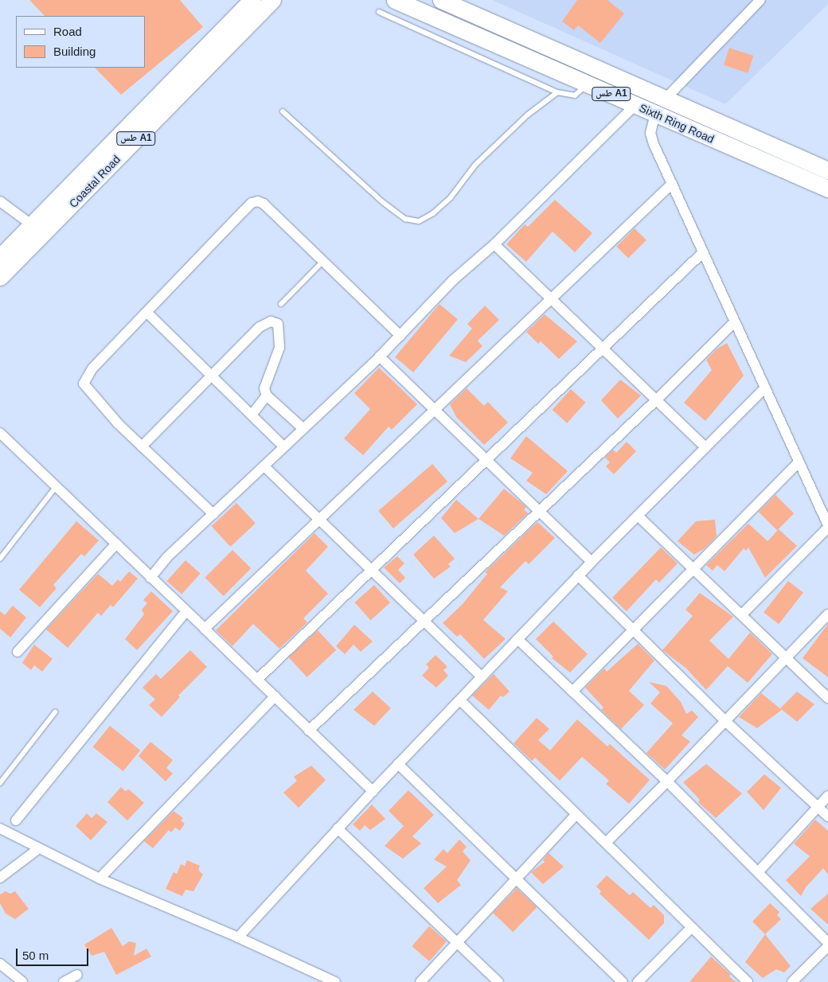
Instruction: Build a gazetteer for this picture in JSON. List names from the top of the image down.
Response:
{
  "streets": {
    "highway": ["طس A1", "Sixth Ring Road", "Coastal Road"]
  },
  "legend": ["Road", "Building"],
  "scale_bar": "50 m"
}
